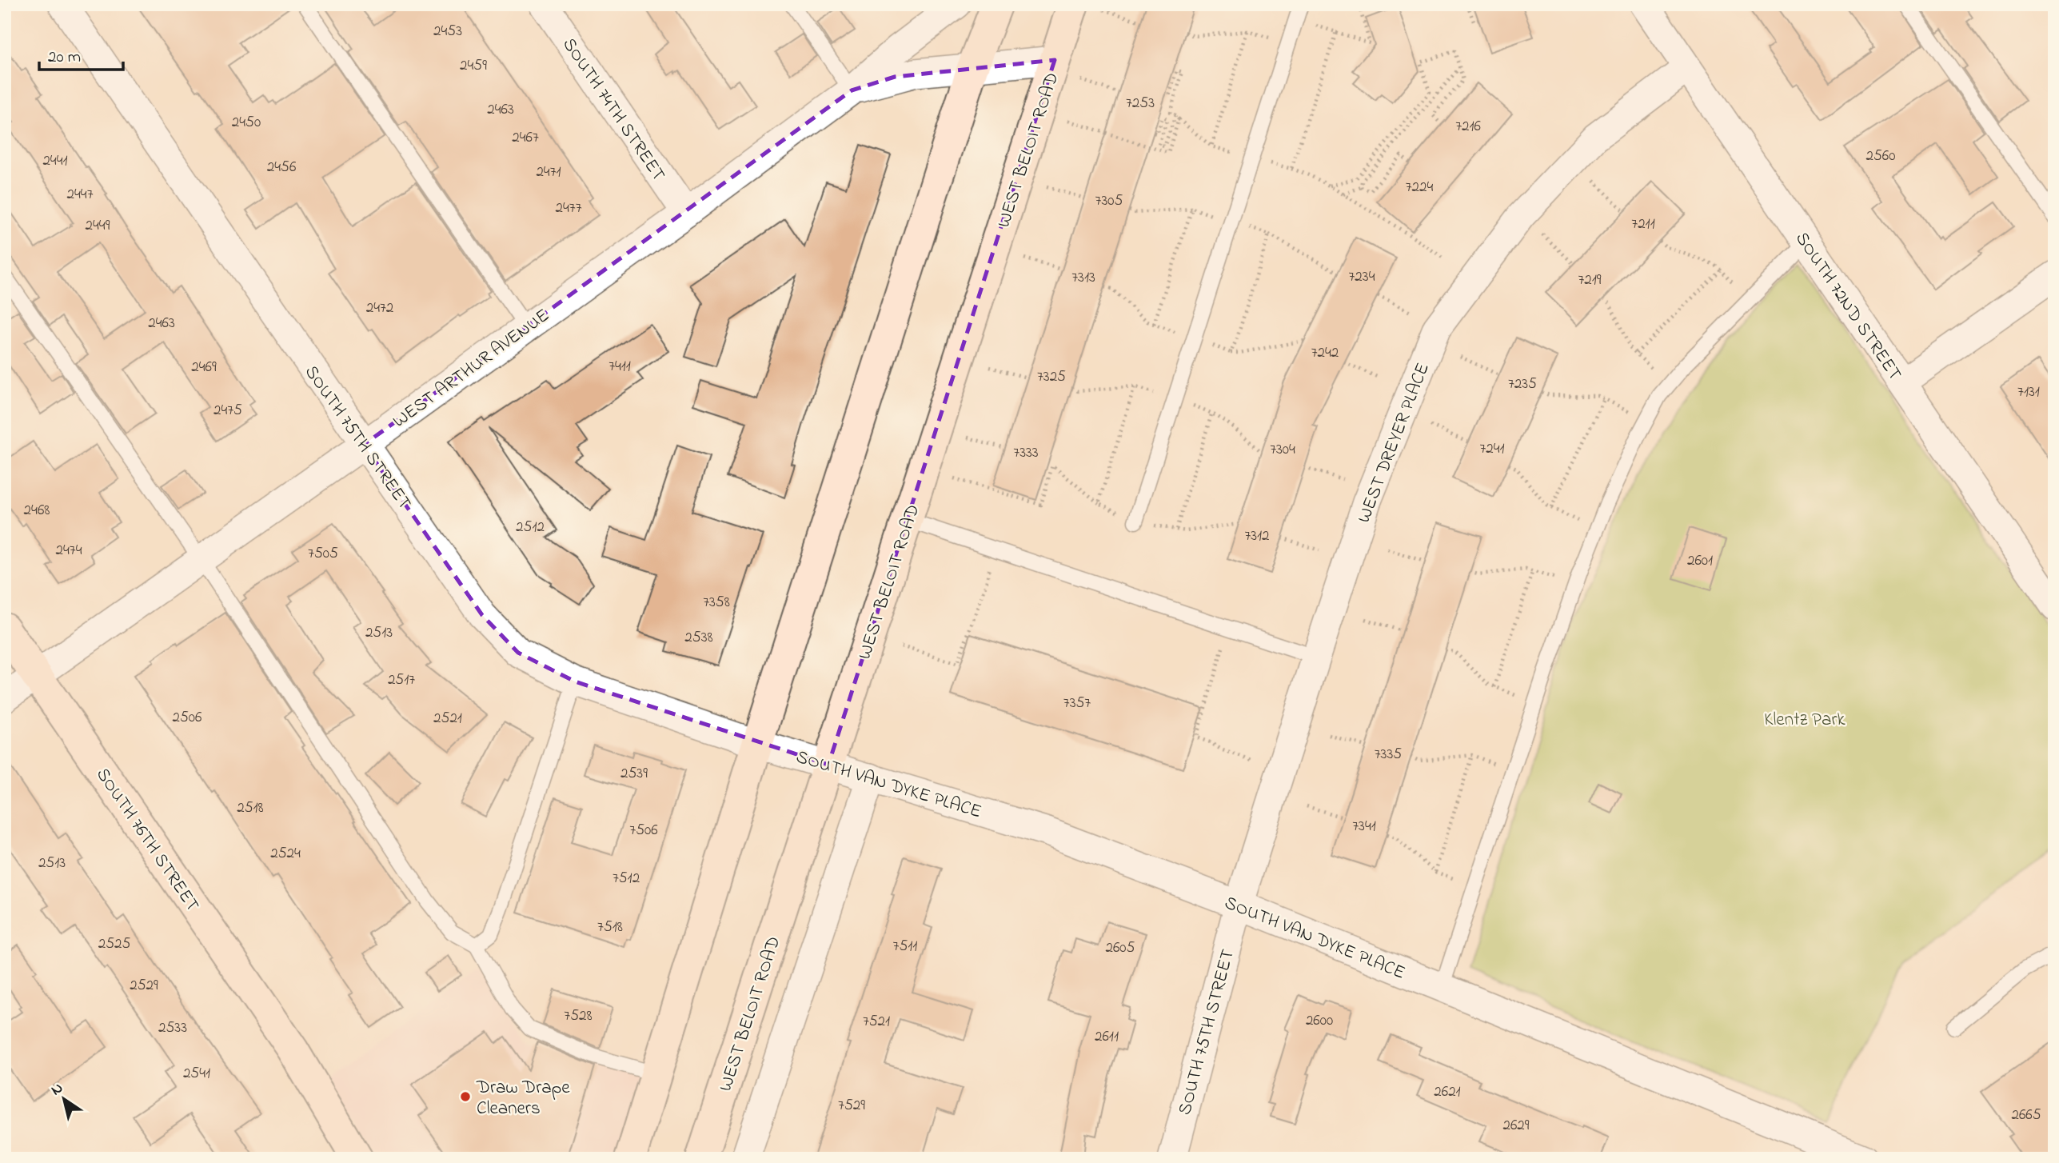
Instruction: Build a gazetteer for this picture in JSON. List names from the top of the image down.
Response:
{
  "streets": {
    "main road": ["WEST BELOIT ROAD", "SOUTH 76TH STREET"],
    "street": [
      "SOUTH 74TH STREET",
      "SOUTH 72ND STREET",
      "WEST ARTHUR AVENUE",
      "SOUTH 75TH STREET",
      "WEST DREYER PLACE",
      "SOUTH VAN DYKE PLACE"
    ]
  },
  "crossings": [
    ["SOUTH 74TH STREET", "WEST ARTHUR AVENUE"],
    ["WEST BELOIT ROAD", "WEST ARTHUR AVENUE"],
    ["WEST BELOIT ROAD", "SOUTH VAN DYKE PLACE"],
    ["SOUTH 72ND STREET", "WEST DREYER PLACE"],
    ["WEST ARTHUR AVENUE", "SOUTH 75TH STREET"],
    ["WEST ARTHUR AVENUE", "SOUTH 76TH STREET"],
    ["SOUTH 75TH STREET", "WEST DREYER PLACE"],
    ["SOUTH 75TH STREET", "SOUTH VAN DYKE PLACE"],
    ["WEST DREYER PLACE", "SOUTH VAN DYKE PLACE"]
  ],
  "parks": ["Klentz Park"],
  "places": ["Draw Drape Cleaners"],
  "house_numbers": [
    "2453",
    "2459",
    "7253",
    "2463",
    "2450",
    "7216",
    "2467",
    "2560",
    "2441",
    "2456",
    "2471",
    "7224",
    "2447",
    "7305",
    "2477",
    "7211",
    "2449",
    "7234",
    "7313",
    "7219",
    "2472",
    "2463",
    "7242",
    "7411",
    "2469",
    "7325",
    "7235",
    "7131",
    "2475",
    "7241",
    "7304",
    "7333",
    "2468",
    "2512",
    "7312",
    "2474",
    "7505",
    "2601",
    "7358",
    "2513",
    "2538",
    "2517",
    "7357",
    "2506",
    "2521",
    "7335",
    "2539",
    "2518",
    "7341",
    "7506",
    "2524",
    "2513",
    "7512",
    "7518",
    "2525",
    "7511",
    "2605",
    "2529",
    "7528",
    "2600",
    "7521",
    "2533",
    "2611",
    "2541",
    "2621",
    "7529",
    "2665",
    "2629"
  ],
  "scale_bar": "20 m",
  "north": "top left"
}
